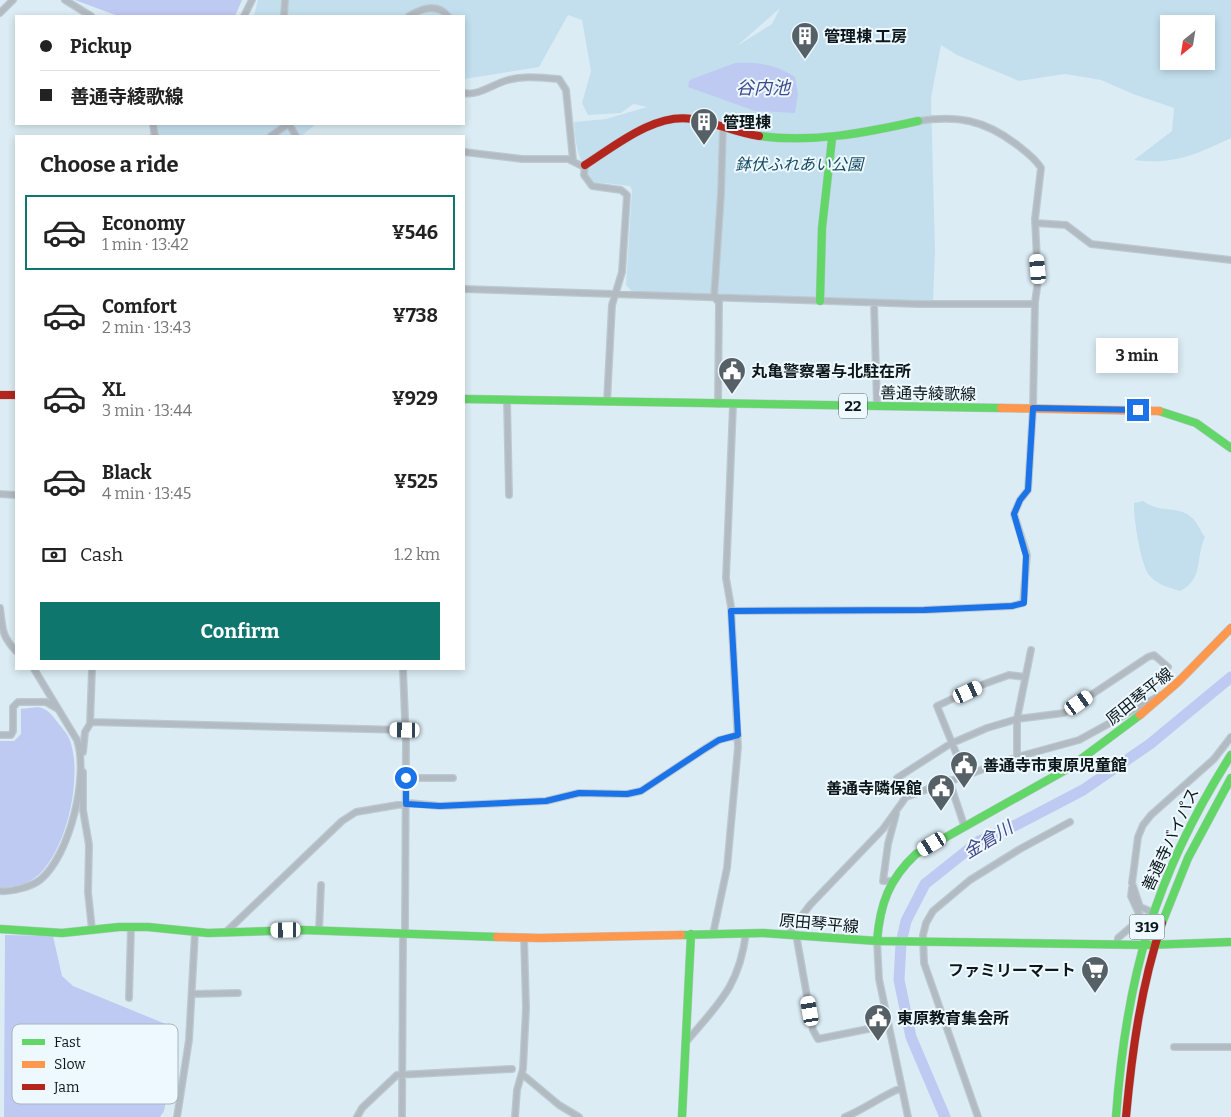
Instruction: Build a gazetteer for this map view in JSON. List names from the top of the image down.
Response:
{
  "streets": {
    "main road": [
      "善通寺綾歌線",
      "22",
      "原田琴平線",
      "善通寺バイパス",
      "319"
    ]
  },
  "water": ["谷内池", "金倉川"],
  "parks": ["鉢伏ふれあい公園"],
  "places": {
    "building": ["管理棟 工房", "管理棟"],
    "public building": [
      "丸亀警察署与北駐在所",
      "善通寺市東原児童館",
      "善通寺隣保館",
      "東原教育集会所"
    ],
    "supermarket": ["ファミリーマート"]
  },
  "legend": ["Fast", "Slow", "Jam"],
  "north": "bottom left",
  "page": {
    "banner": ["Pickup", "善通寺綾歌線"],
    "heading": "Choose a ride",
    "list": [
      {
        "name": "Economy",
        "note": "1 min · 13:42",
        "value": "¥546"
      },
      {
        "name": "Comfort",
        "note": "2 min · 13:43",
        "value": "¥738"
      },
      {
        "name": "XL",
        "note": "3 min · 13:44",
        "value": "¥929"
      },
      {
        "name": "Black",
        "note": "4 min · 13:45",
        "value": "¥525"
      }
    ],
    "bubble": "3 min",
    "pay": ["Cash", "1.2 km"],
    "buttons": "Confirm"
  }
}
